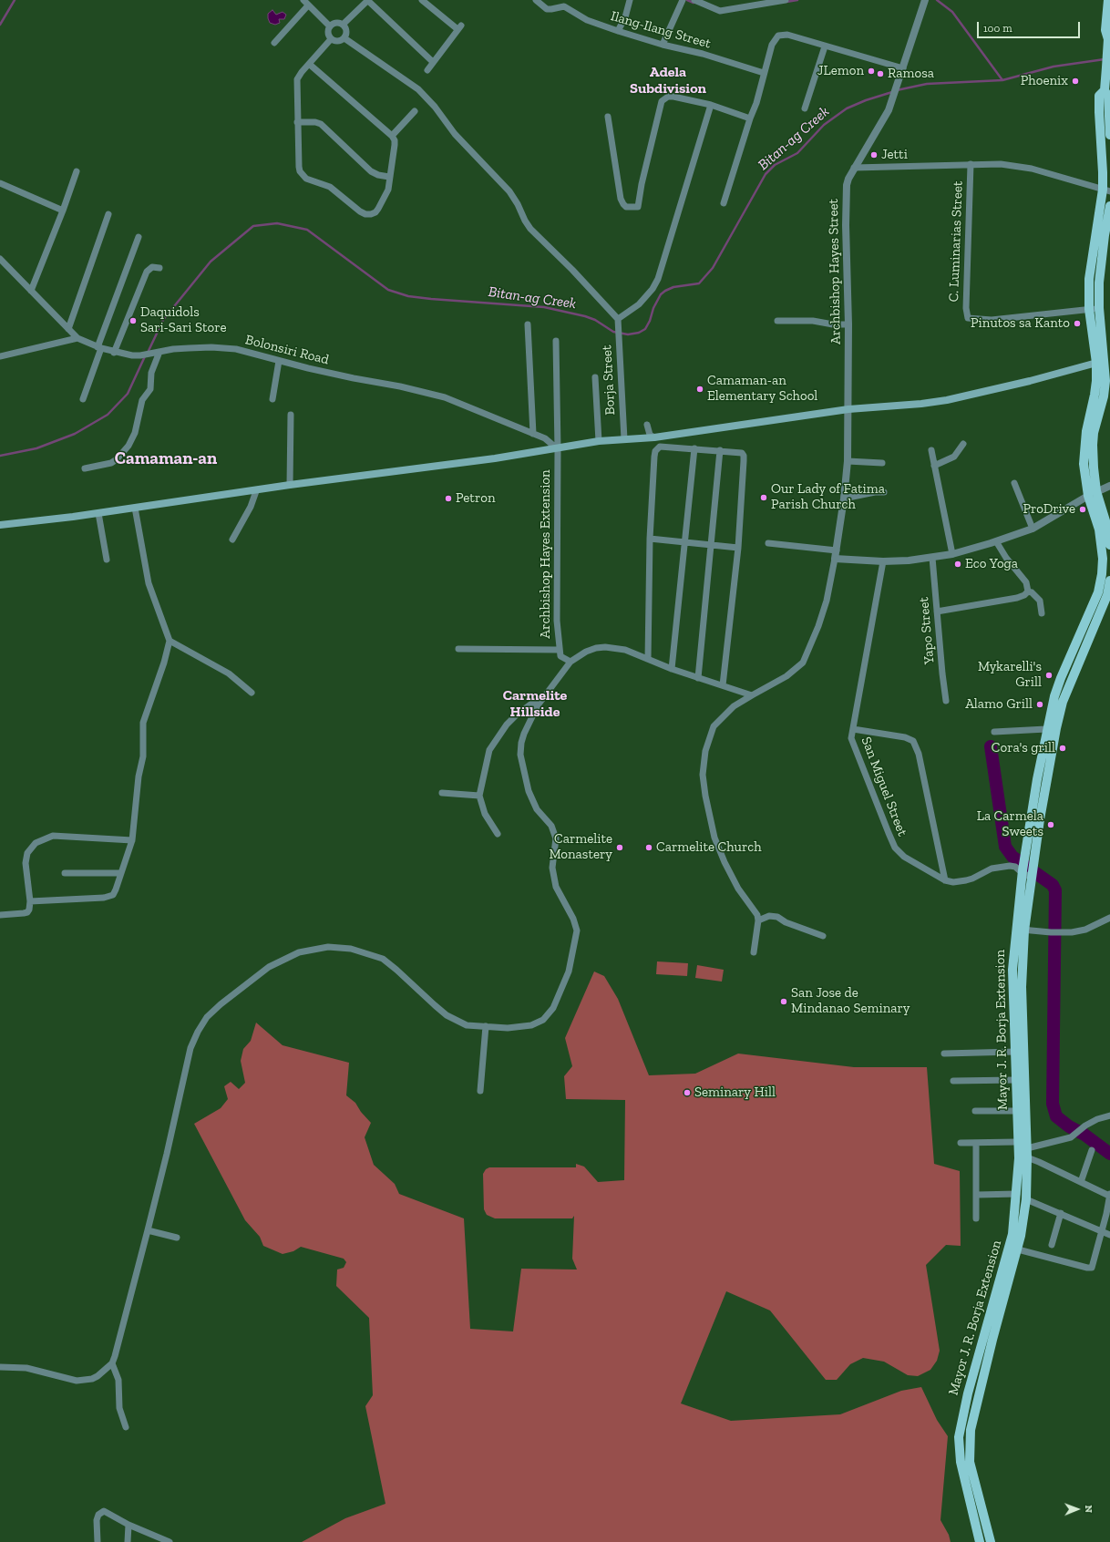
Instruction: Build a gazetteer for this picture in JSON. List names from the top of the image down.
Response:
{
  "streets": {
    "main road": ["Mayor J. R. Borja Extension"],
    "street": [
      "Ilang-Ilang Street",
      "C. Luminarias Street",
      "Archbishop Hayes Street",
      "Bolonsiri Road",
      "Borja Street",
      "Archbishop Hayes Extension",
      "Yapo Street",
      "San Miguel Street"
    ]
  },
  "crossings": [
    ["C. Luminarias Street", "Mayor J. R. Borja Extension"],
    ["Bolonsiri Road", "Archbishop Hayes Extension"],
    ["San Miguel Street", "Mayor J. R. Borja Extension"]
  ],
  "districts": ["Adela Subdivision", "Camaman-an", "Carmelite Hillside"],
  "water": ["Bitan-ag Creek"],
  "places": [
    "JLemon",
    "Ramosa",
    "Phoenix",
    "Jetti",
    "Daquidols Sari-Sari Store",
    "Pinutos sa Kanto",
    "Camaman-an Elementary School",
    "Our Lady of Fatima Parish Church",
    "Petron",
    "ProDrive",
    "Eco Yoga",
    "Mykarelli's Grill",
    "Alamo Grill",
    "Cora's grill",
    "La Carmela Sweets",
    "Carmelite Monastery",
    "Carmelite Church",
    "San Jose de Mindanao Seminary",
    "Seminary Hill"
  ],
  "scale_bar": "100 m",
  "north": "right"
}
